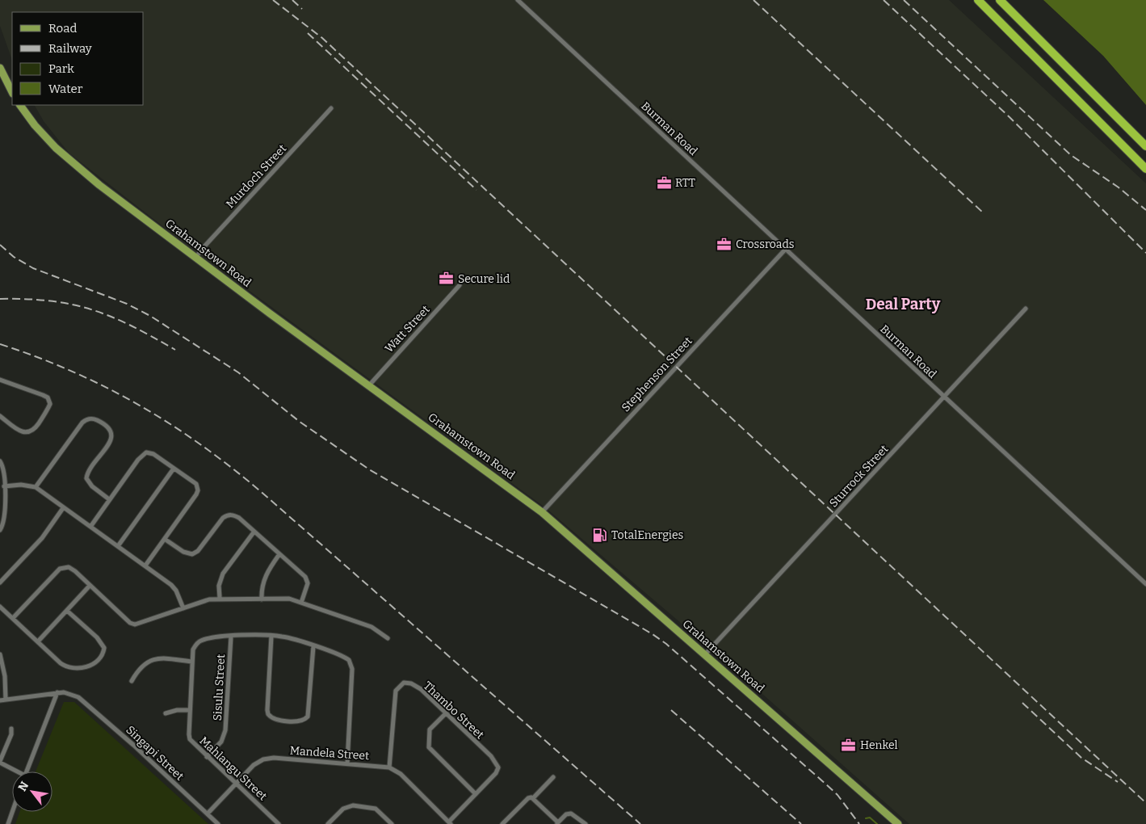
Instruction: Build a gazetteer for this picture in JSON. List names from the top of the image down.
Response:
{
  "streets": {
    "main road": ["Grahamstown Road"],
    "street": [
      "Burman Road",
      "Murdoch Street",
      "Watt Street",
      "Stephenson Street",
      "Sturrock Street",
      "Sisulu Street",
      "Thambo Street",
      "Singapi Street",
      "Mandela Street",
      "Mahlangu Street"
    ]
  },
  "crossings": [
    ["Burman Road", "Stephenson Street"],
    ["Burman Road", "Sturrock Street"],
    ["Murdoch Street", "Grahamstown Road"],
    ["Grahamstown Road", "Watt Street"],
    ["Grahamstown Road", "Stephenson Street"],
    ["Grahamstown Road", "Sturrock Street"],
    ["Sisulu Street", "Mahlangu Street"],
    ["Thambo Street", "Mandela Street"],
    ["Singapi Street", "Mandela Street"],
    ["Mandela Street", "Mahlangu Street"]
  ],
  "districts": ["Deal Party"],
  "places": {
    "office": [
      "RTT",
      "Crossroads",
      "Secure lid",
      "Henkel"
    ],
    "fuel station": ["TotalEnergies"]
  },
  "legend": [
    "Road",
    "Railway",
    "Park",
    "Water"
  ],
  "north": "top left"
}
